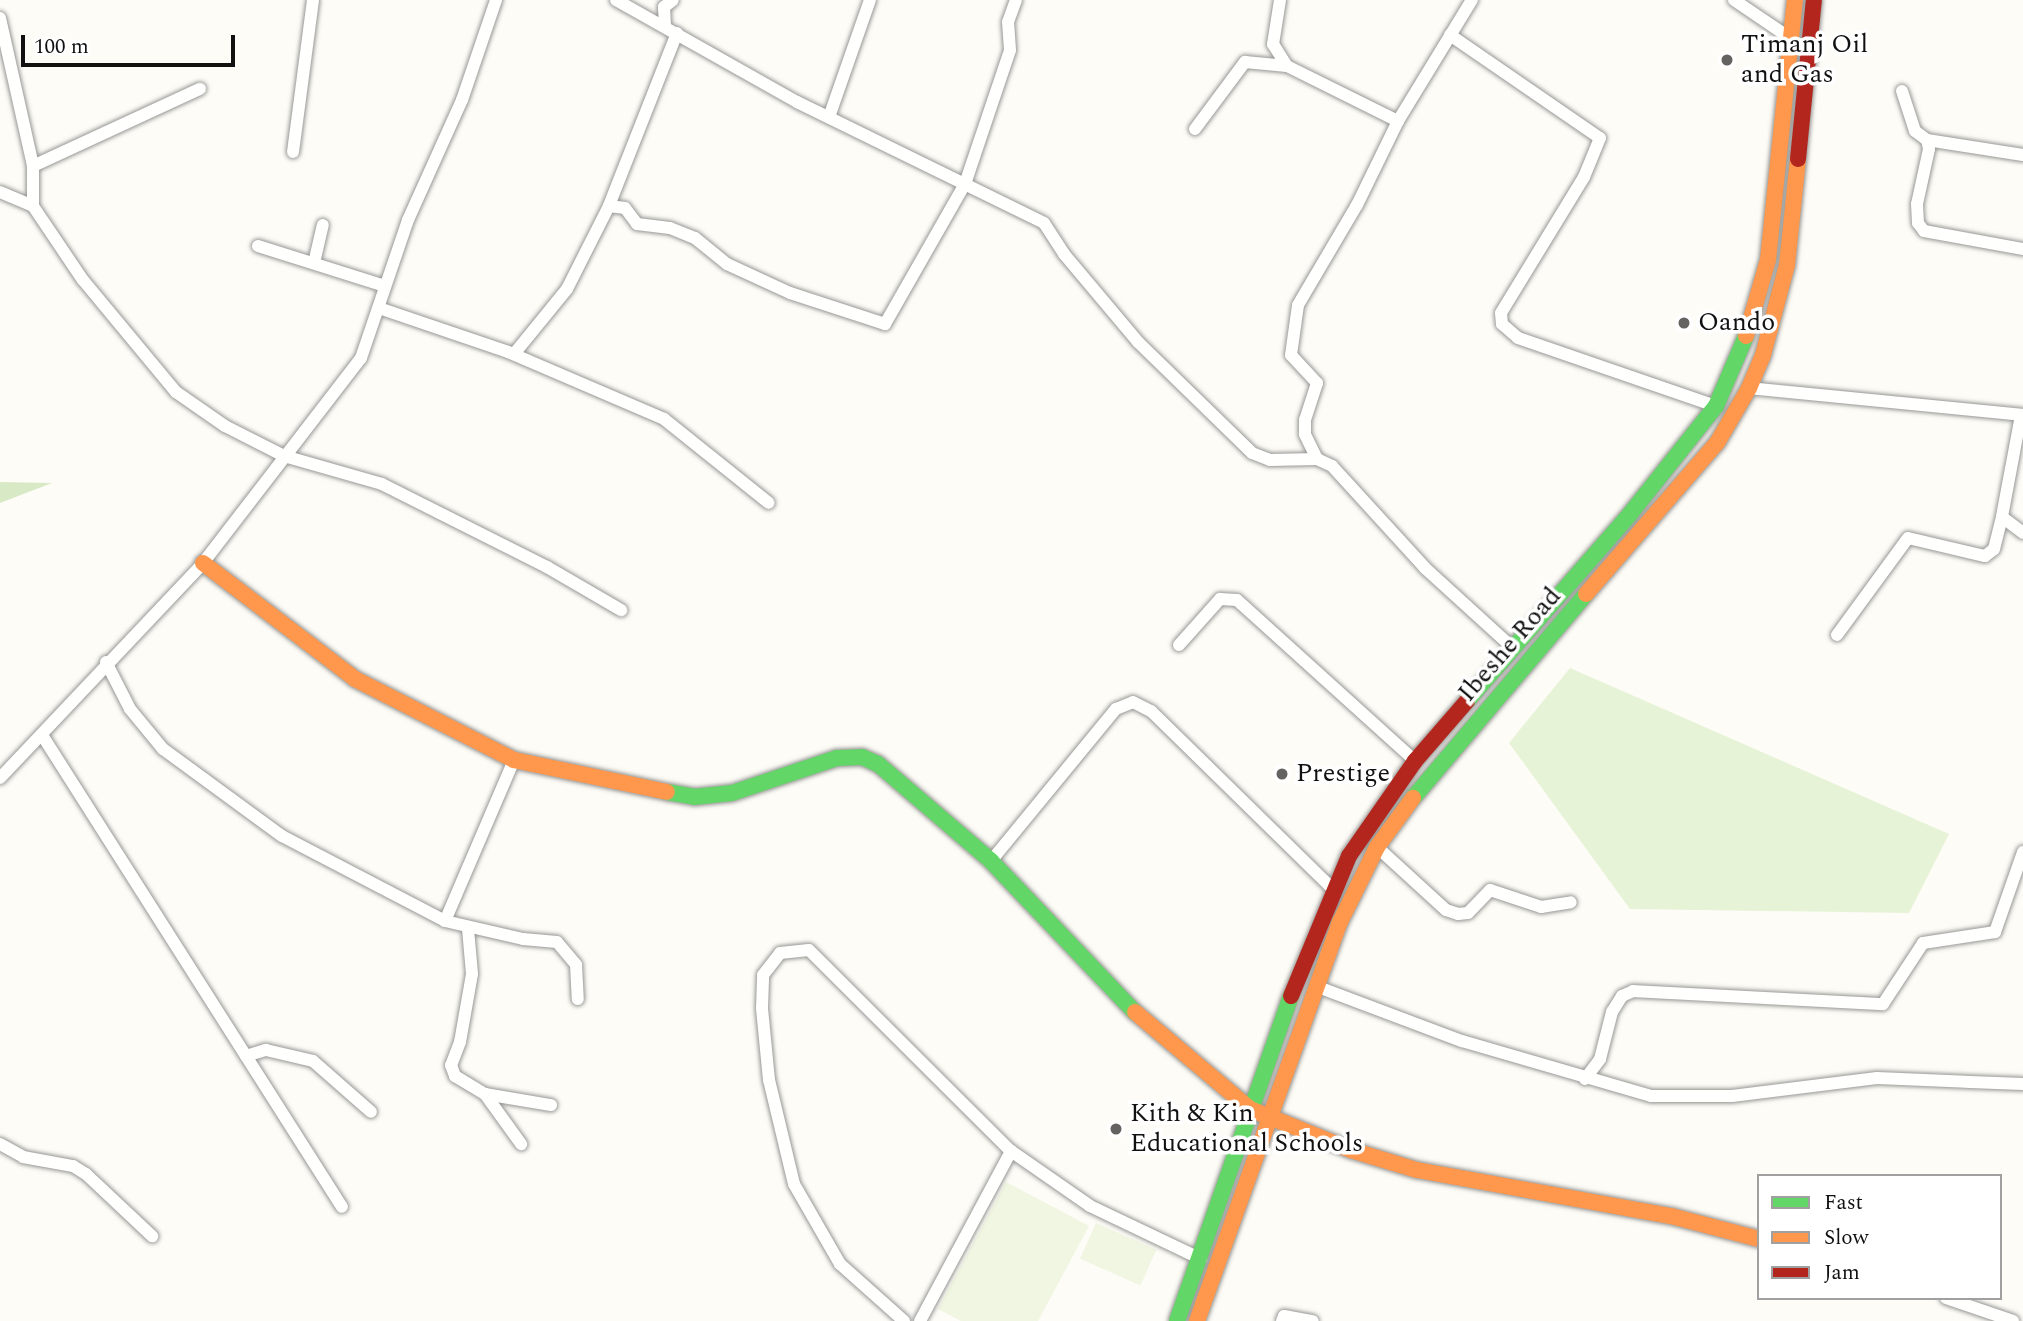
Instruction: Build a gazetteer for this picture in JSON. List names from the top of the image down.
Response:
{
  "streets": {
    "main road": ["Ibeshe Road"]
  },
  "places": [
    "Timanj Oil and Gas",
    "Oando",
    "Prestige",
    "Kith & Kin Educational Schools"
  ],
  "legend": ["Fast", "Slow", "Jam"],
  "scale_bar": "100 m"
}
